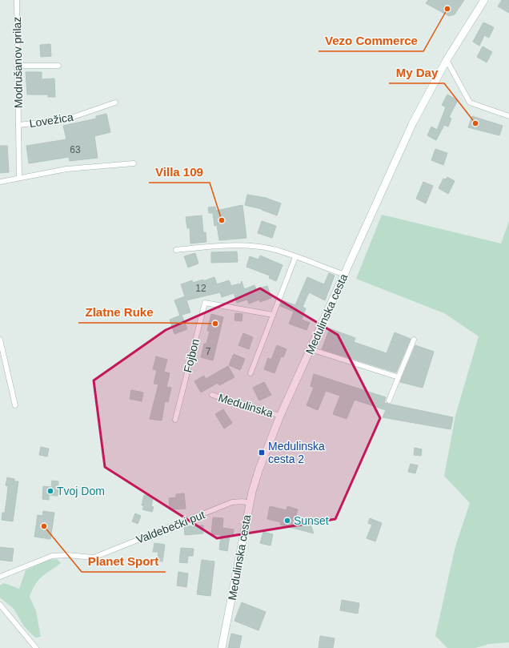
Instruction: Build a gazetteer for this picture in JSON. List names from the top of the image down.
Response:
{
  "streets": {
    "main road": ["Medulinska cesta"],
    "street": [
      "Modrušanov prilaz",
      "Lovežica",
      "Fojbon",
      "Medulinska",
      "Valdebečki put"
    ]
  },
  "crossings": [
    ["Modrušanov prilaz", "Lovežica"],
    ["Medulinska cesta", "Medulinska"],
    ["Medulinska cesta", "Valdebečki put"]
  ],
  "places": {
    "other": [
      "Vezo Commerce",
      "My Day",
      "Villa 109",
      "Zlatne Ruke",
      "Tvoj Dom",
      "Sunset",
      "Planet Sport"
    ],
    "transit": ["Medulinska cesta 2"]
  },
  "house_numbers": ["63", "12", "7"]
}
